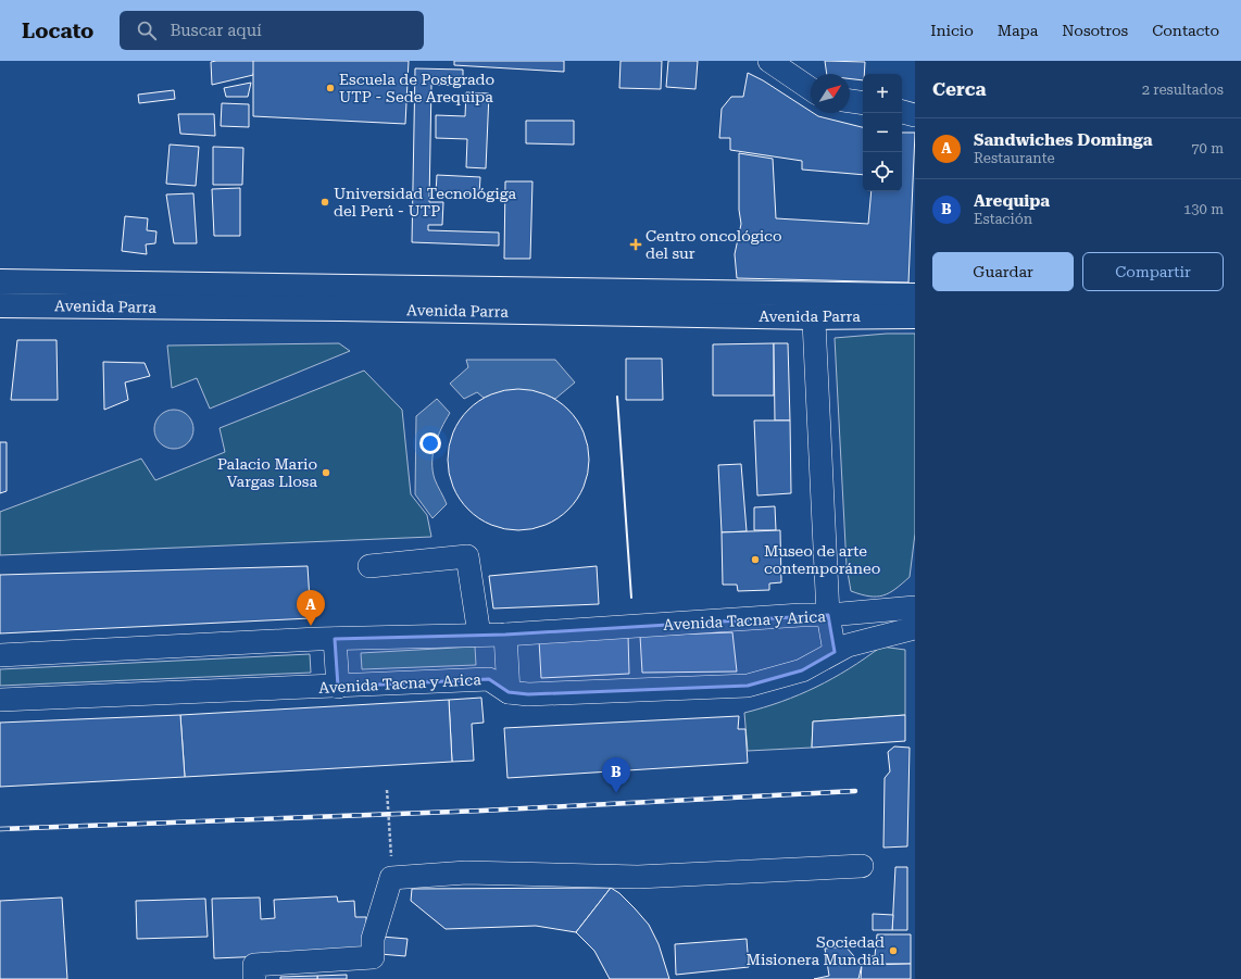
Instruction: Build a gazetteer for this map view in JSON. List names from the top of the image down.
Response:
{
  "streets": {
    "main road": ["Avenida Parra"],
    "street": ["Avenida Tacna y Arica"]
  },
  "places": {
    "other": [
      "Escuela de Postgrado UTP - Sede Arequipa",
      "Universidad Tecnológiga del Perú - UTP",
      "Palacio Mario Vargas Llosa",
      "Museo de arte contemporáneo",
      "Sociedad Misionera Mundial"
    ],
    "health": ["Centro oncológico del sur"]
  },
  "north": "top right",
  "page": {
    "header": "Locato",
    "search": "Buscar aquí",
    "nav": [
      "Inicio",
      "Mapa",
      "Nosotros",
      "Contacto"
    ],
    "heading": ["Cerca", "2 resultados"],
    "map_buttons": ["+", "−"],
    "list": [
      {
        "mark": "A",
        "name": "Sandwiches Dominga",
        "note": "Restaurante",
        "value": "70 m"
      },
      {
        "mark": "B",
        "name": "Arequipa",
        "note": "Estación",
        "value": "130 m"
      }
    ],
    "buttons": ["Guardar", "Compartir"],
    "pins": ["A", "B"]
  }
}
